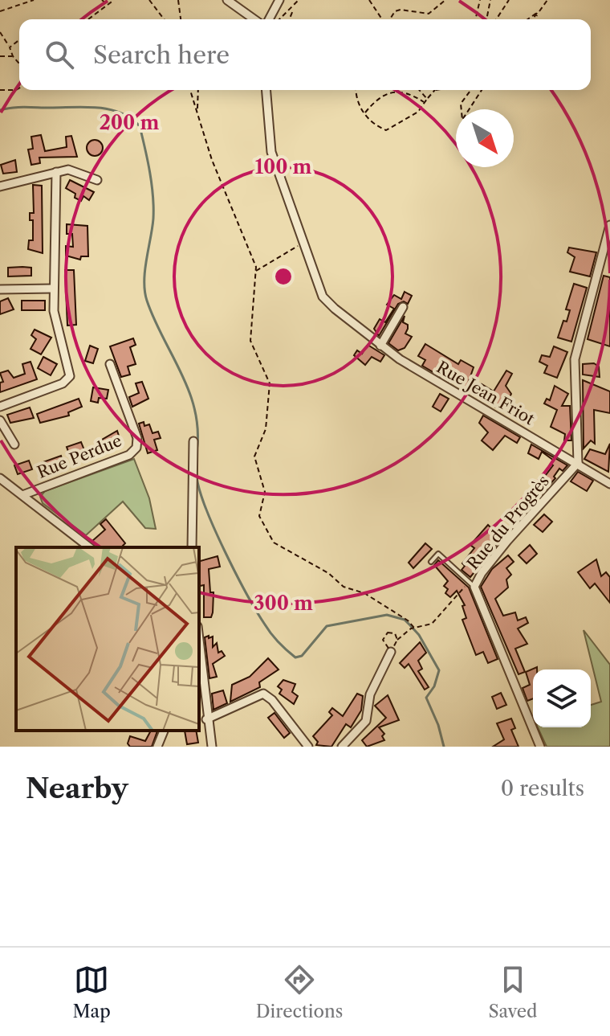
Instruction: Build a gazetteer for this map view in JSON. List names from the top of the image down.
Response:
{
  "streets": {
    "street": ["Rue Jean Friot", "Rue Perdue", "Rue du Progrès"]
  },
  "crossings": [
    ["Rue Jean Friot", "Rue du Progrès"]
  ],
  "north": "bottom right",
  "page": {
    "search": "Search here",
    "heading": ["Nearby", "0 results"],
    "nav": ["Map", "Directions", "Saved"]
  },
  "rings": ["200 m", "100 m", "300 m"]
}
